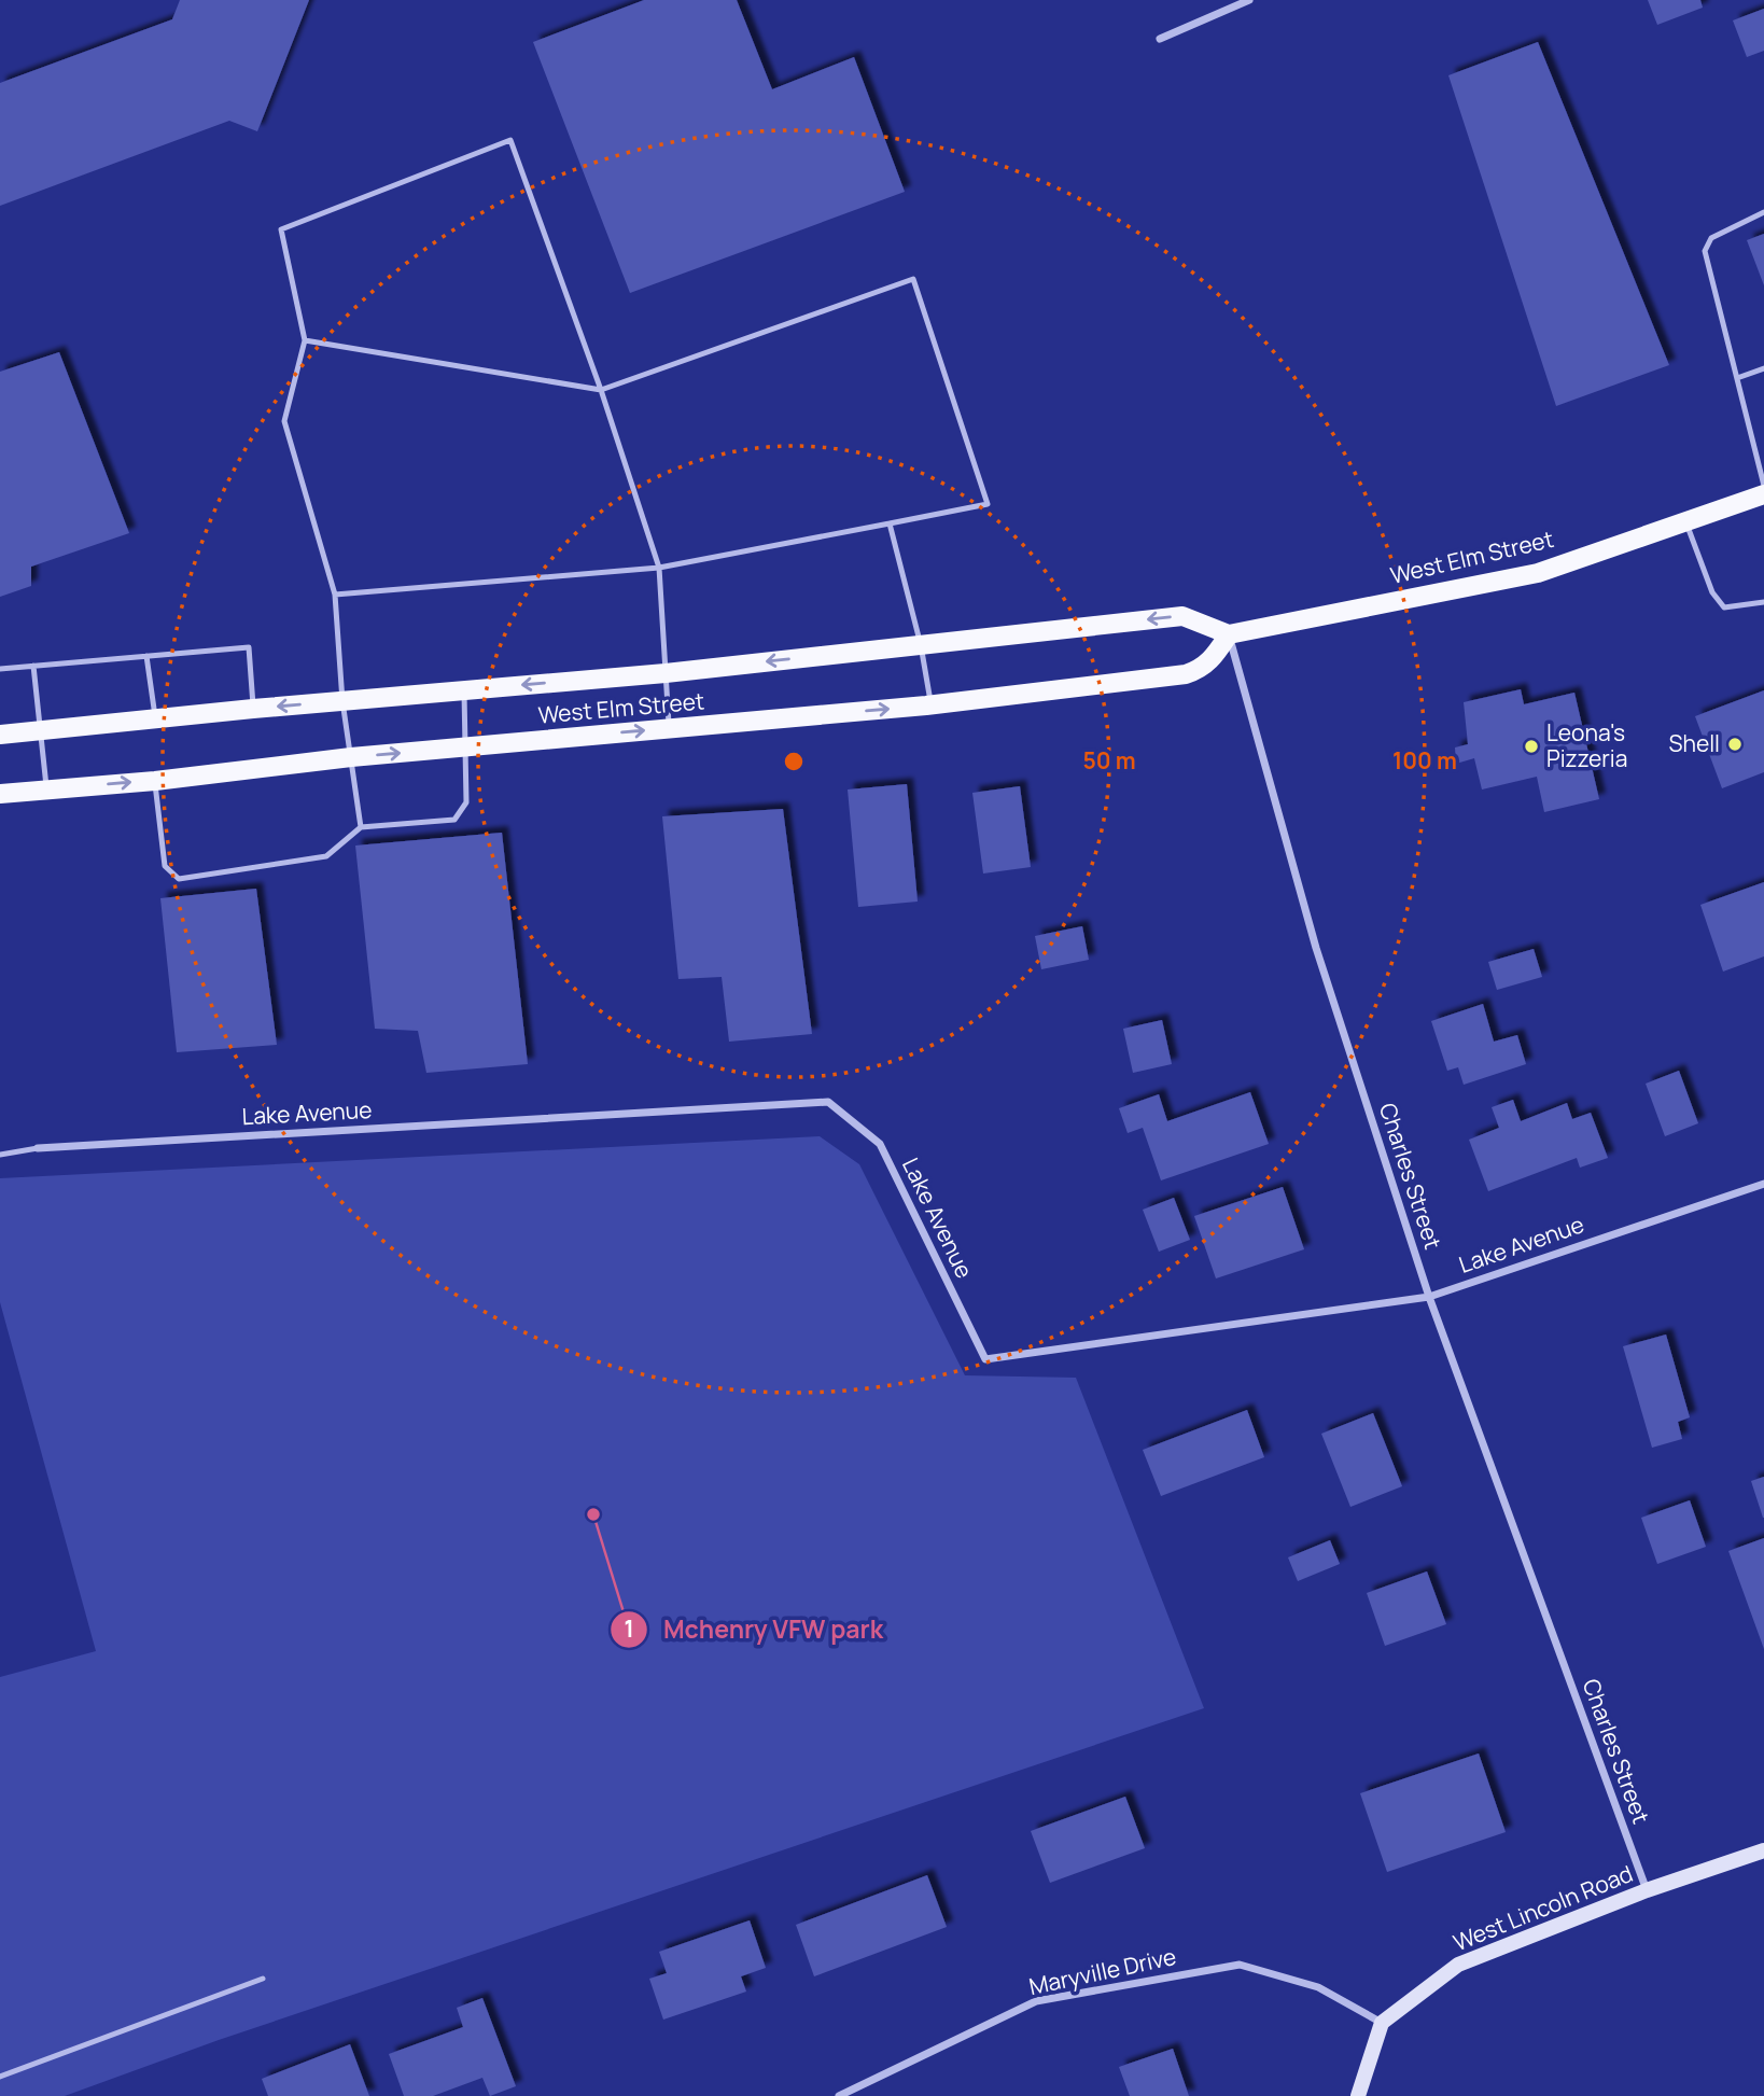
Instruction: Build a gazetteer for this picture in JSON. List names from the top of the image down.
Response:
{
  "streets": {
    "main road": ["West Elm Street"],
    "street": [
      "Lake Avenue",
      "Charles Street",
      "West Lincoln Road",
      "Maryville Drive"
    ]
  },
  "crossings": [
    ["West Elm Street", "Charles Street"],
    ["Lake Avenue", "Charles Street"],
    ["Charles Street", "West Lincoln Road"],
    ["West Lincoln Road", "Maryville Drive"]
  ],
  "places": ["Shell", "Leona's Pizzeria", "Mchenry VFW park"],
  "rings": ["50 m", "100 m"]
}
